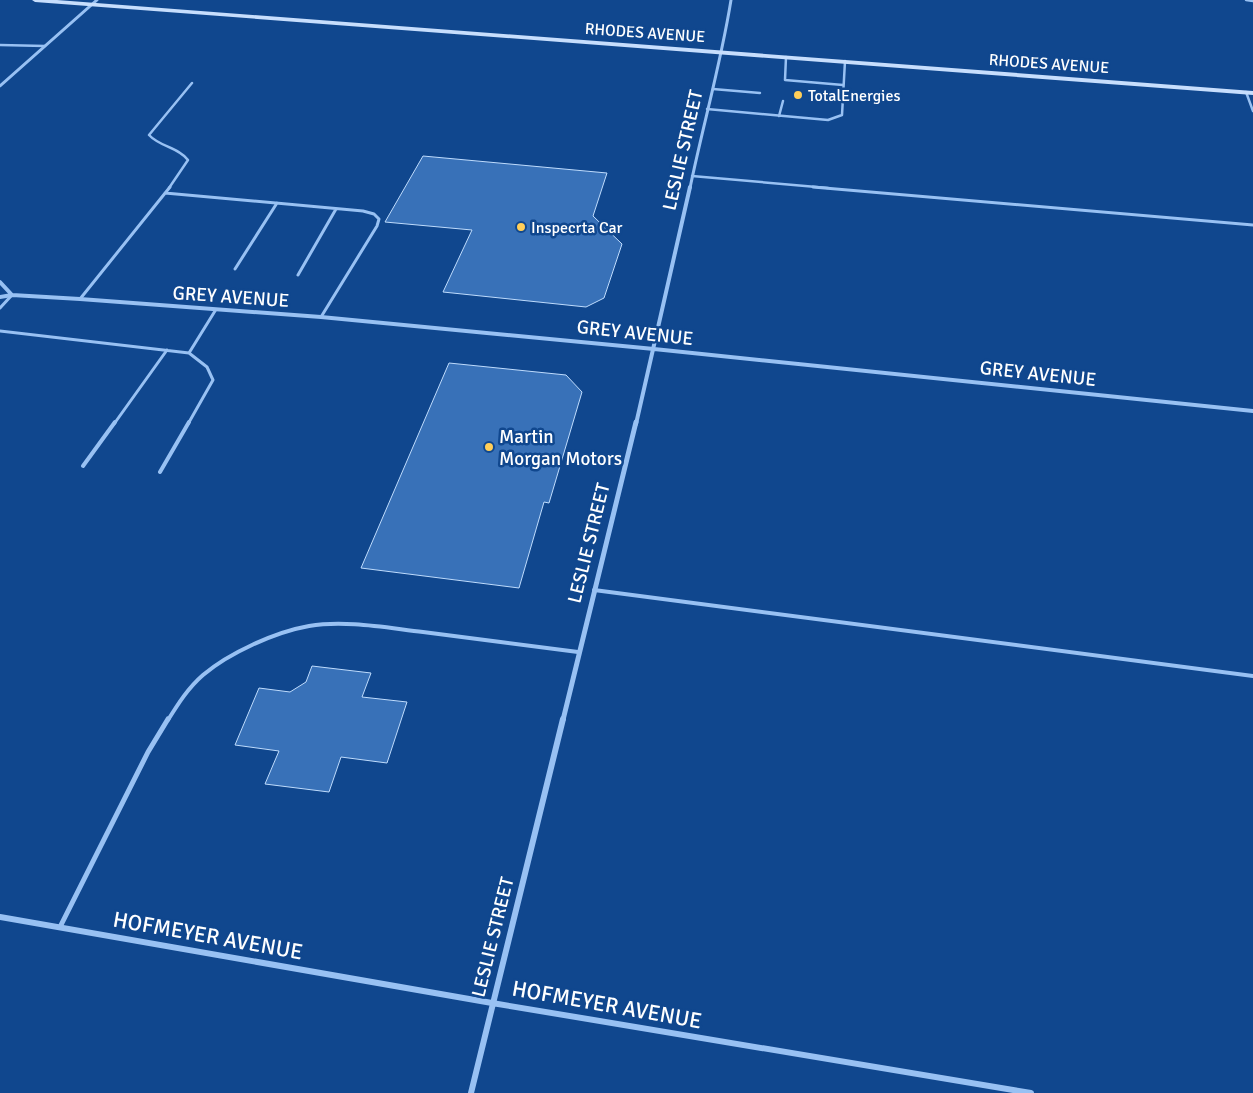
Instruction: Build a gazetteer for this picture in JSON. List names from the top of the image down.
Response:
{
  "streets": {
    "street": [
      "RHODES AVENUE",
      "LESLIE STREET",
      "GREY AVENUE",
      "HOFMEYER AVENUE"
    ]
  },
  "crossings": [
    ["RHODES AVENUE", "LESLIE STREET"],
    ["LESLIE STREET", "GREY AVENUE"],
    ["LESLIE STREET", "HOFMEYER AVENUE"]
  ],
  "places": ["TotalEnergies", "Inspecrta Car", "Martin Morgan Motors"]
}
